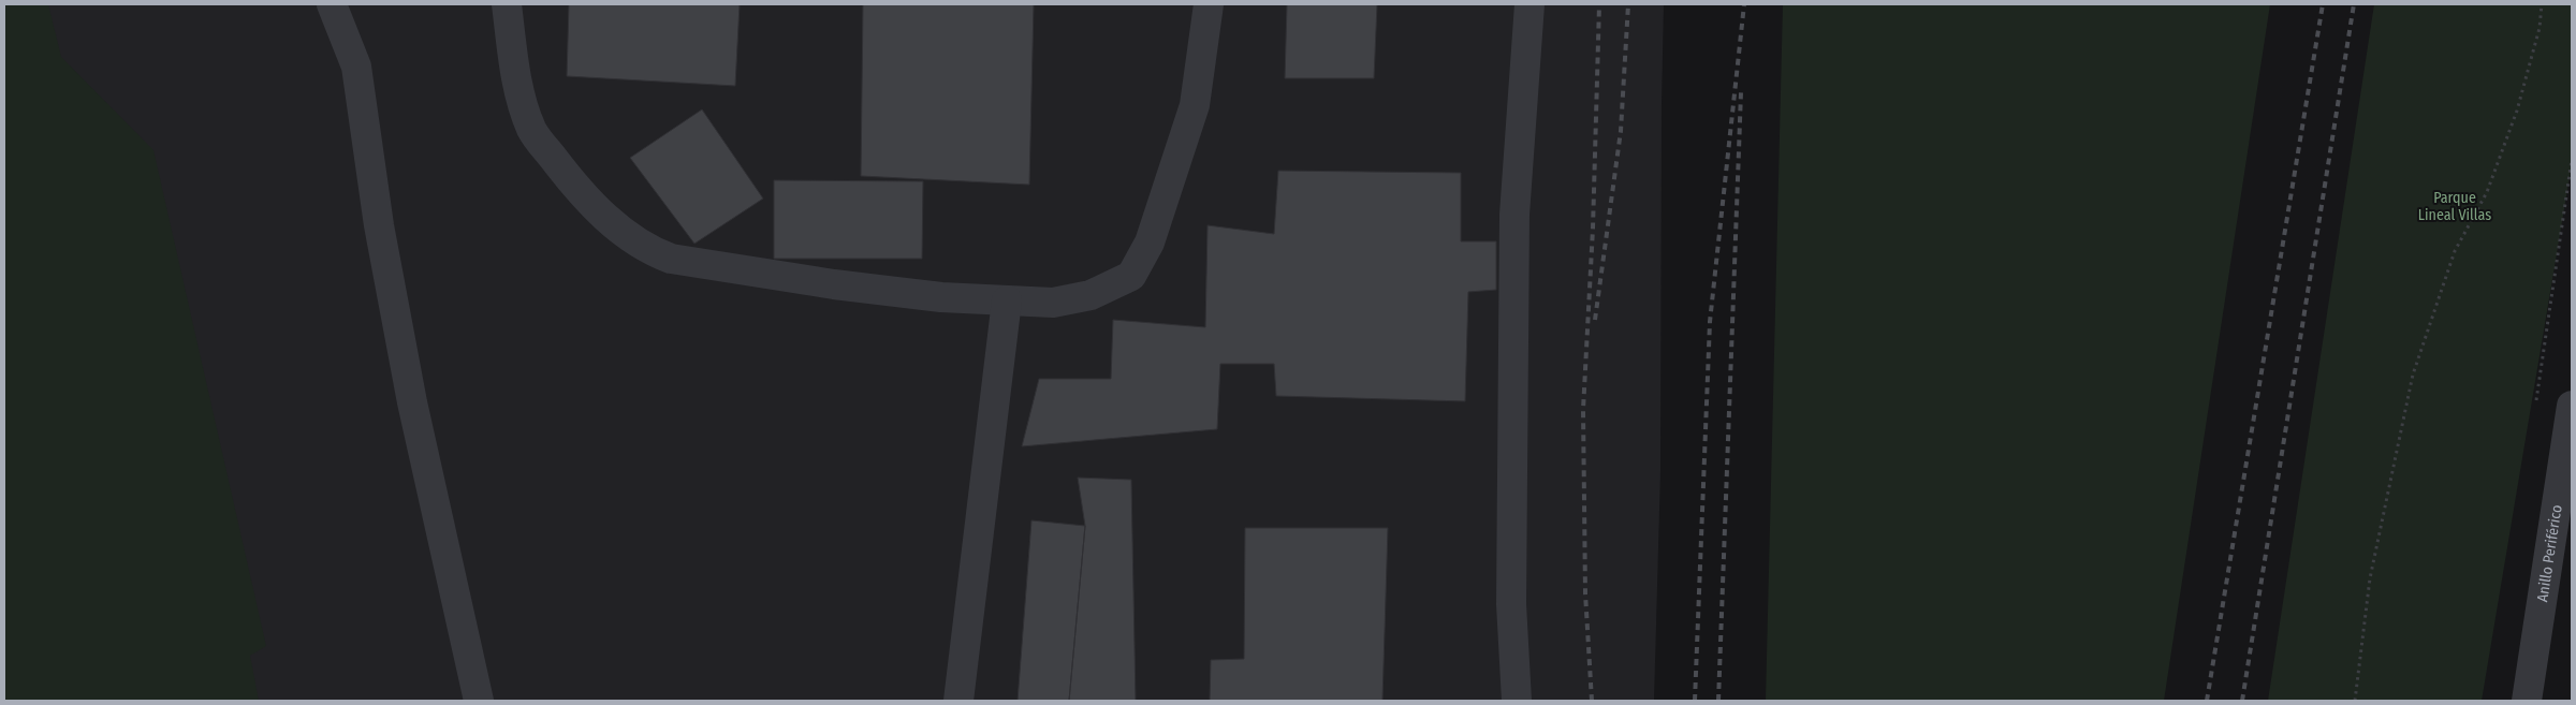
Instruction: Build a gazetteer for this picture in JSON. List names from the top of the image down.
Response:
{
  "streets": {
    "street": ["Anillo Periférico"]
  },
  "parks": ["Parque Lineal Villas"]
}
